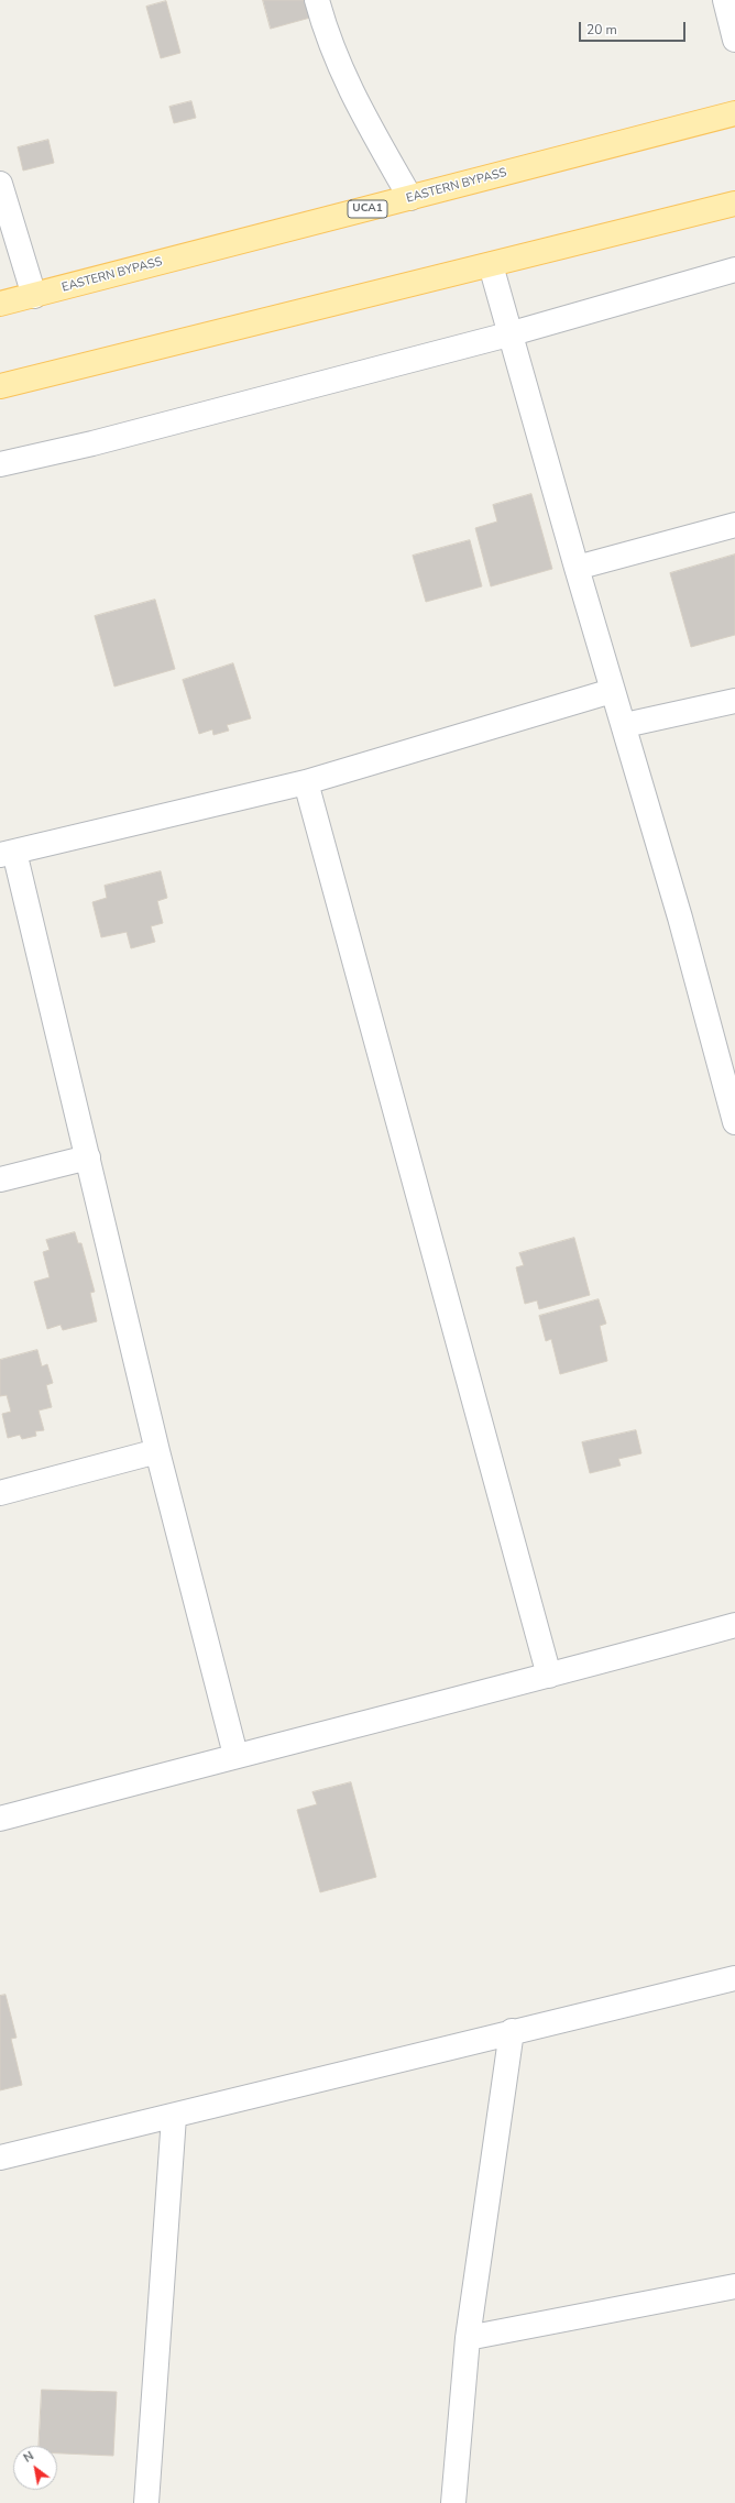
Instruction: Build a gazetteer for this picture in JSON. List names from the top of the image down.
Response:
{
  "streets": {
    "main road": ["EASTERN BYPASS", "UCA1"]
  },
  "scale_bar": "20 m",
  "north": "top left"
}
